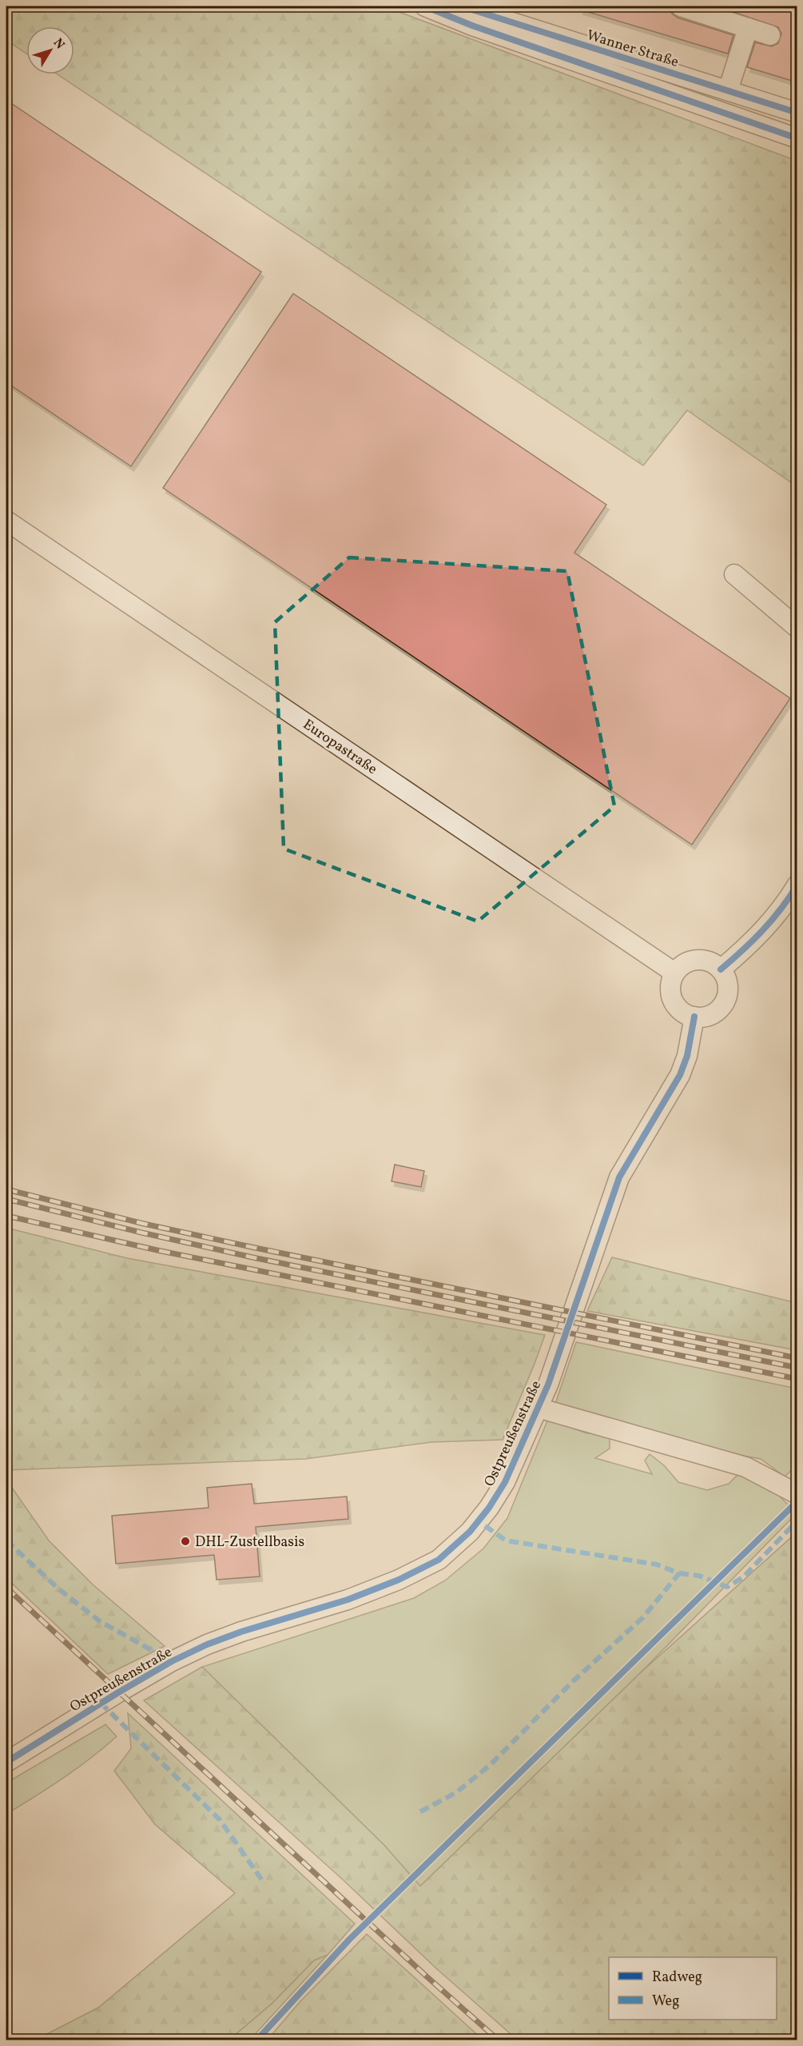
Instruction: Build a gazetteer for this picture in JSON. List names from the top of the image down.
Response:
{
  "streets": {
    "street": ["Wanner Straße", "Europastraße", "Ostpreußenstraße"]
  },
  "crossings": [
    ["Europastraße", "Ostpreußenstraße"]
  ],
  "places": ["DHL-Zustellbasis"],
  "legend": ["Radweg", "Weg"],
  "north": "top right"
}
